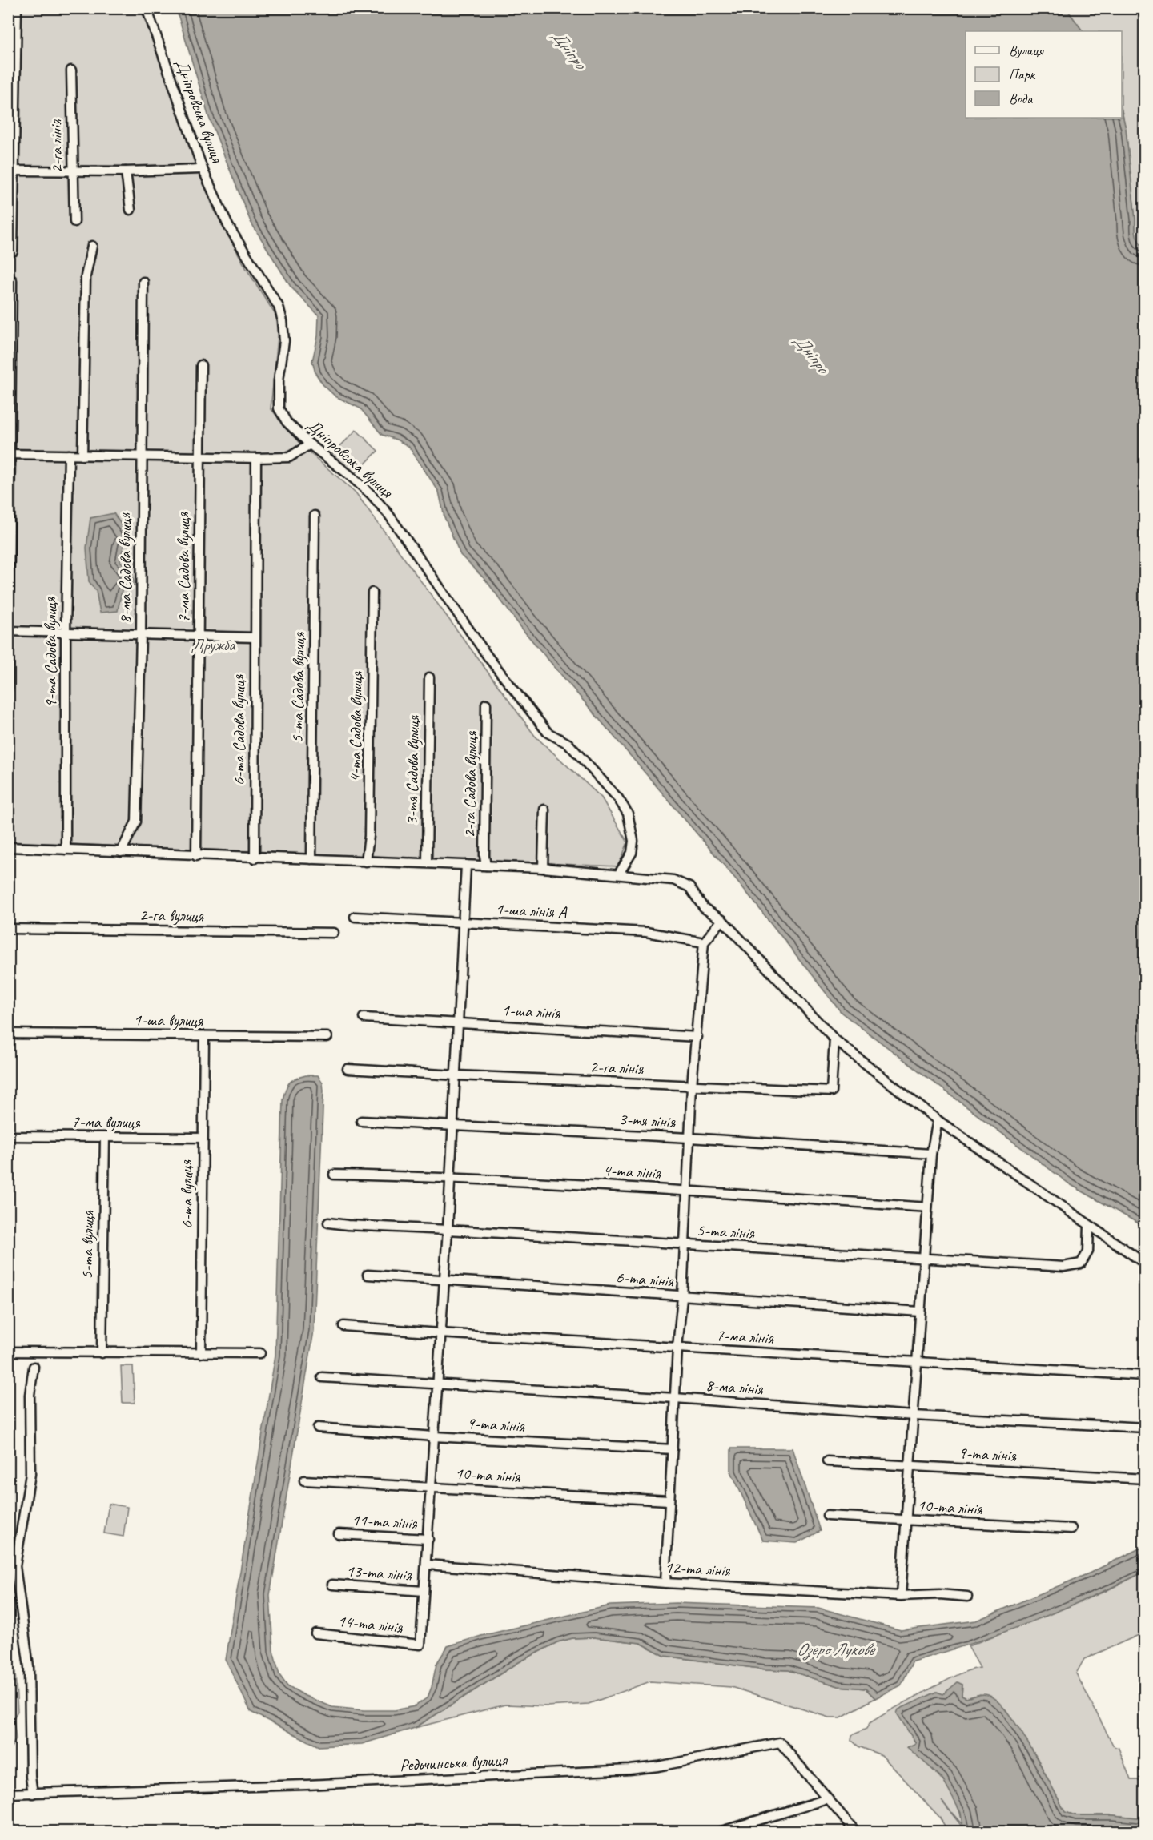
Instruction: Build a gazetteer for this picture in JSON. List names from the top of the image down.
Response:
{
  "streets": {
    "street": [
      "Дніпровська вулиця",
      "2-га лінія",
      "7-ма Садова вулиця",
      "8-ма Садова вулиця",
      "9-та Садова вулиця",
      "5-та Садова вулиця",
      "4-та Садова вулиця",
      "6-та Садова вулиця",
      "3-тя Садова вулиця",
      "2-га Садова вулиця",
      "1-ша лінія А",
      "2-га вулиця",
      "1-ша лінія",
      "1-ша вулиця",
      "3-тя лінія",
      "7-ма вулиця",
      "4-та лінія",
      "6-та вулиця",
      "5-та лінія",
      "5-та вулиця",
      "6-та лінія",
      "7-ма лінія",
      "8-ма лінія",
      "9-та лінія",
      "10-та лінія",
      "11-та лінія",
      "12-та лінія",
      "13-та лінія",
      "14-та лінія",
      "Редьчинська вулиця"
    ]
  },
  "crossings": [
    ["1-ша вулиця", "6-та вулиця"],
    ["7-ма вулиця", "6-та вулиця"],
    ["7-ма вулиця", "5-та вулиця"],
    ["13-та лінія", "14-та лінія"]
  ],
  "water": ["Дніпро", "Озеро Лукове"],
  "parks": ["Дружба"],
  "legend": ["Вулиця", "Парк", "Вода"]
}
